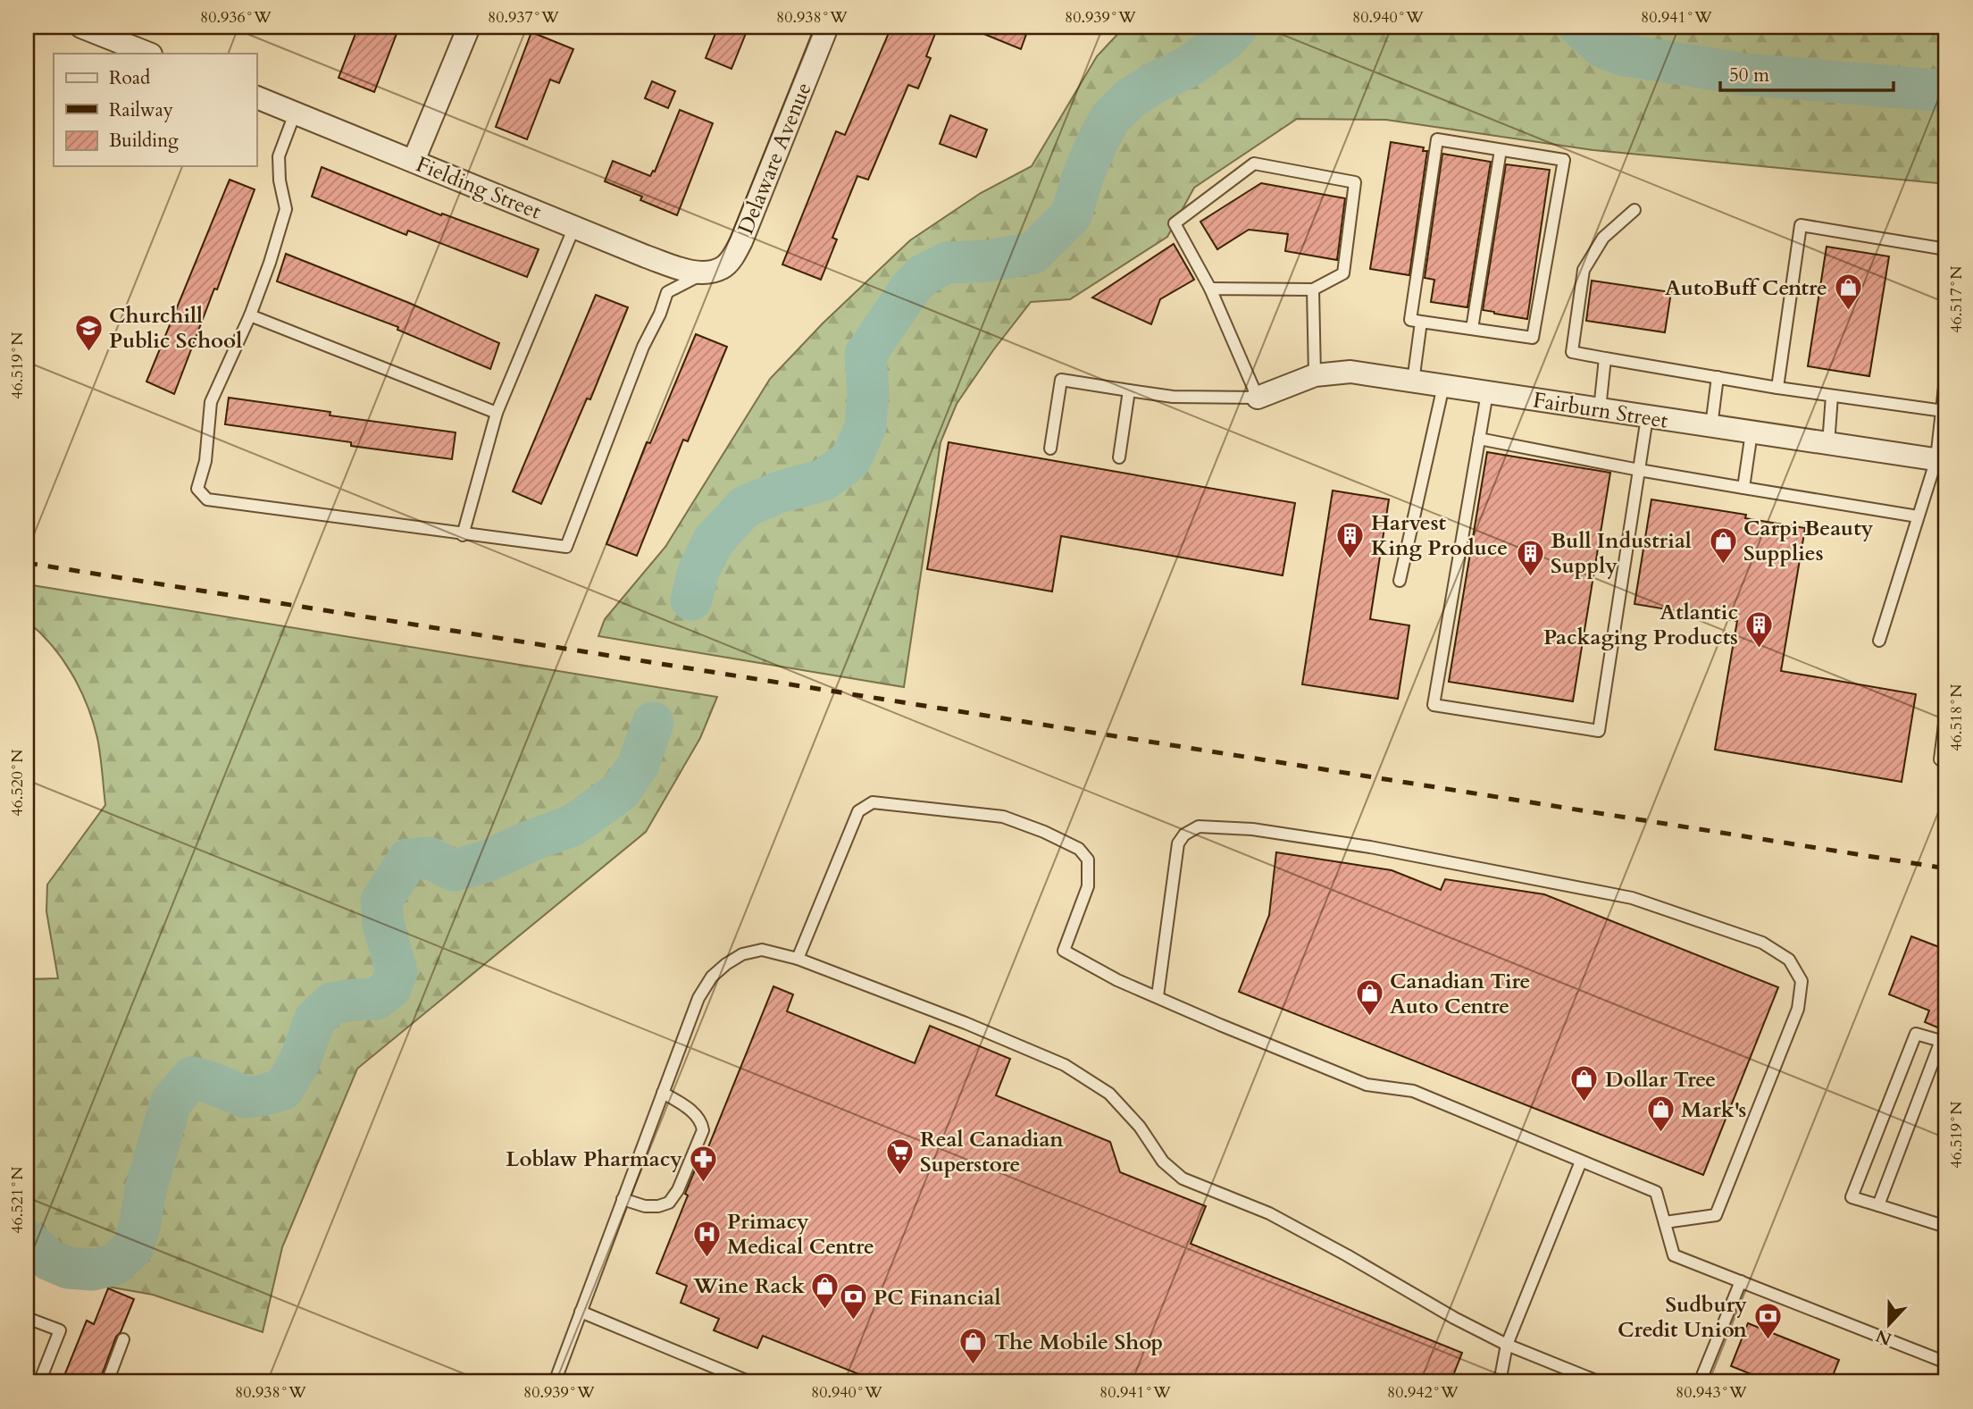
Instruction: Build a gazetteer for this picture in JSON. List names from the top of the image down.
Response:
{
  "streets": {
    "street": ["Delaware Avenue", "Fielding Street", "Fairburn Street"]
  },
  "crossings": [
    ["Delaware Avenue", "Fielding Street"]
  ],
  "places": {
    "shop": [
      "AutoBuff Centre",
      "Carpi Beauty Supplies",
      "Canadian Tire Auto Centre",
      "Dollar Tree",
      "Mark's",
      "Wine Rack",
      "The Mobile Shop"
    ],
    "school or university": ["Churchill Public School"],
    "building": ["Harvest King Produce", "Bull Industrial Supply", "Atlantic Packaging Products"],
    "supermarket": ["Real Canadian Superstore"],
    "pharmacy": ["Loblaw Pharmacy"],
    "hospital": ["Primacy Medical Centre"],
    "bank": ["PC Financial", "Sudbury Credit Union"]
  },
  "legend": ["Road", "Railway", "Building"],
  "scale_bar": "50 m",
  "north": "bottom",
  "coordinates": [
    "80.936°W",
    "80.937°W",
    "80.938°W",
    "80.939°W",
    "80.940°W",
    "80.941°W",
    "46.517°N",
    "46.519°N",
    "46.518°N",
    "46.520°N",
    "46.521°N",
    "80.942°W",
    "80.943°W"
  ]
}
